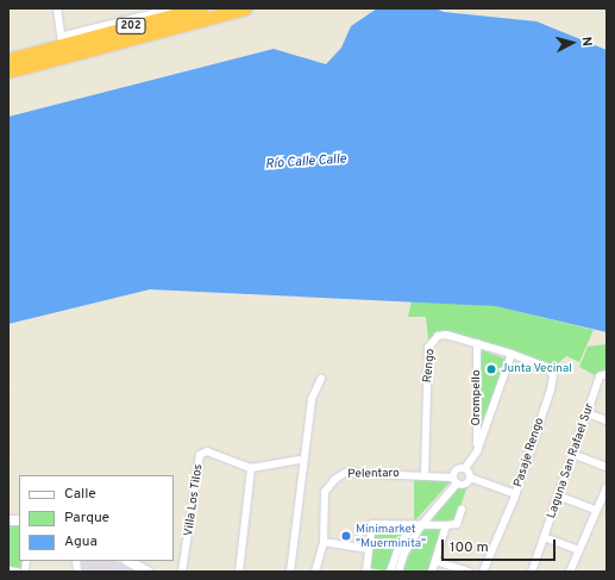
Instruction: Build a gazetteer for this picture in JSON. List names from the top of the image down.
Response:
{
  "streets": {
    "highway": ["202"],
    "street": [
      "Rengo",
      "Orompello",
      "Pasaje Rengo",
      "Laguna San Rafael Sur",
      "Pelentaro",
      "Villa Los Tilos"
    ]
  },
  "crossings": [
    ["Rengo", "Orompello"],
    ["Rengo", "Pasaje Rengo"],
    ["Rengo", "Pelentaro"],
    ["Orompello", "Pasaje Rengo"],
    ["Orompello", "Pelentaro"]
  ],
  "water": ["Río Calle Calle"],
  "places": ["Junta Vecinal", "Minimarket \"Muerminita\""],
  "legend": ["Calle", "Parque", "Agua"],
  "scale_bar": "100 m",
  "north": "right"
}
